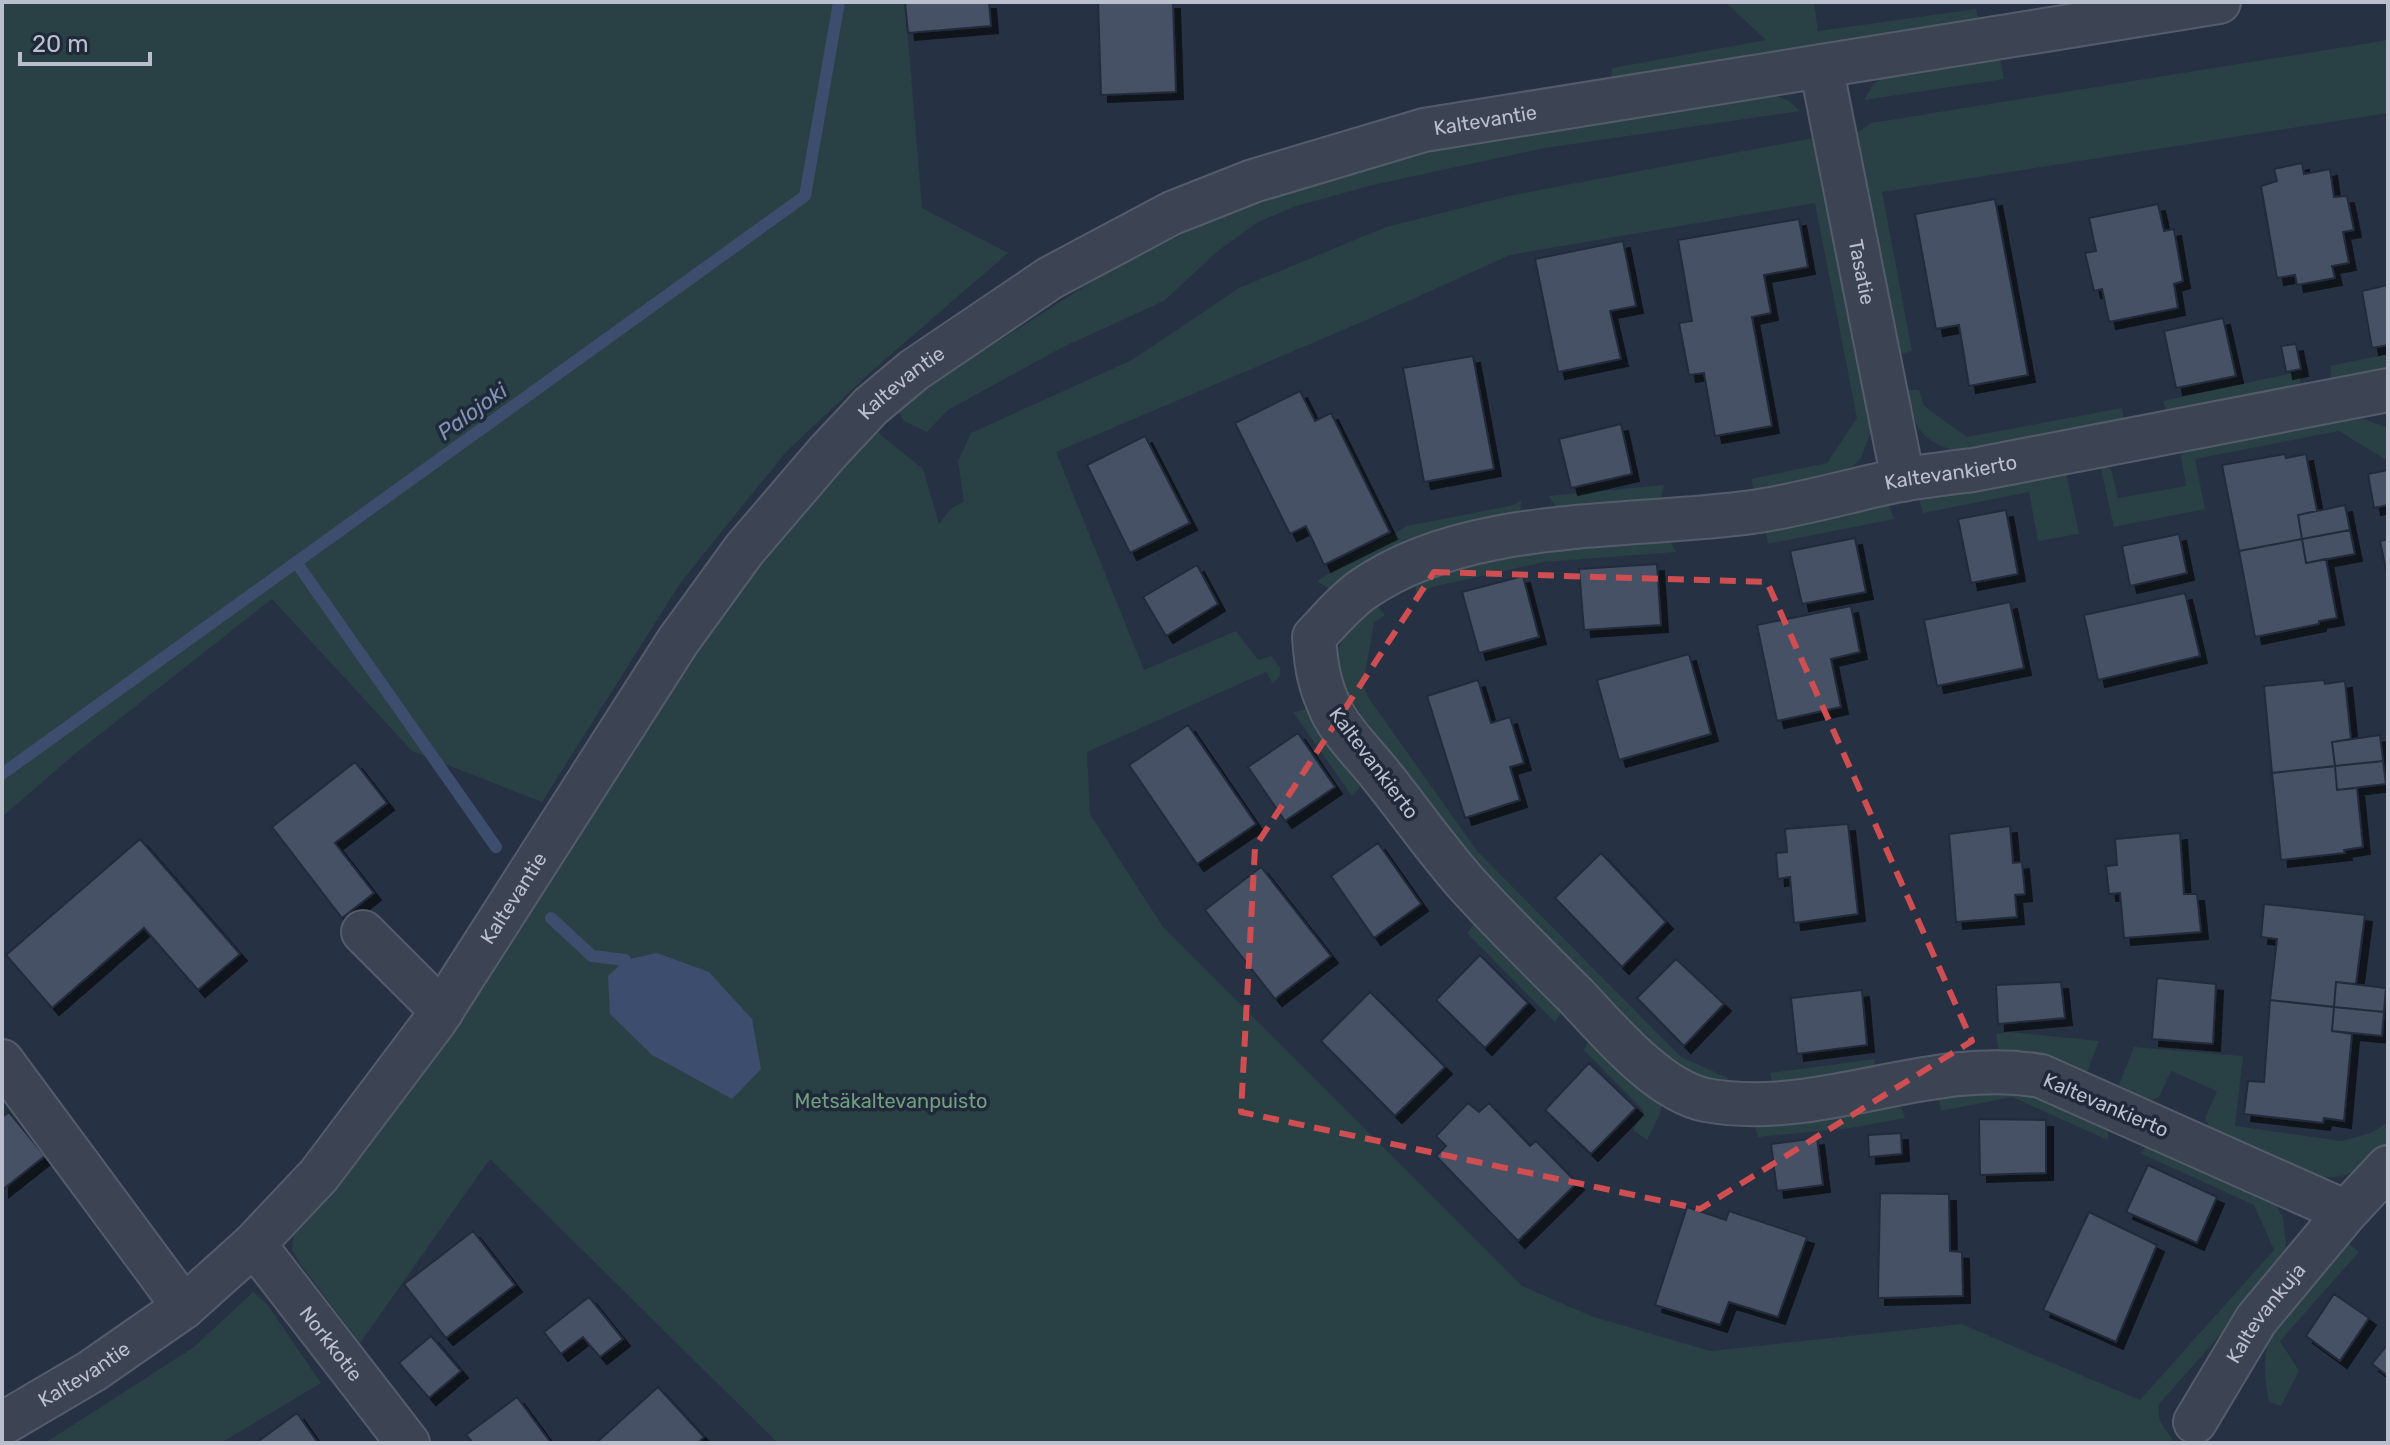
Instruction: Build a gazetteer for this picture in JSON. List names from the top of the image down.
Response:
{
  "streets": {
    "street": [
      "Kaltevantie",
      "Tasatie",
      "Kaltevankierto",
      "Kaltevankuja",
      "Norkkotie"
    ]
  },
  "crossings": [
    ["Kaltevantie", "Tasatie"],
    ["Kaltevantie", "Norkkotie"],
    ["Tasatie", "Kaltevankierto"],
    ["Kaltevankierto", "Kaltevankuja"]
  ],
  "water": ["Palojoki"],
  "parks": ["Metsäkaltevanpuisto"],
  "scale_bar": "20 m"
}
